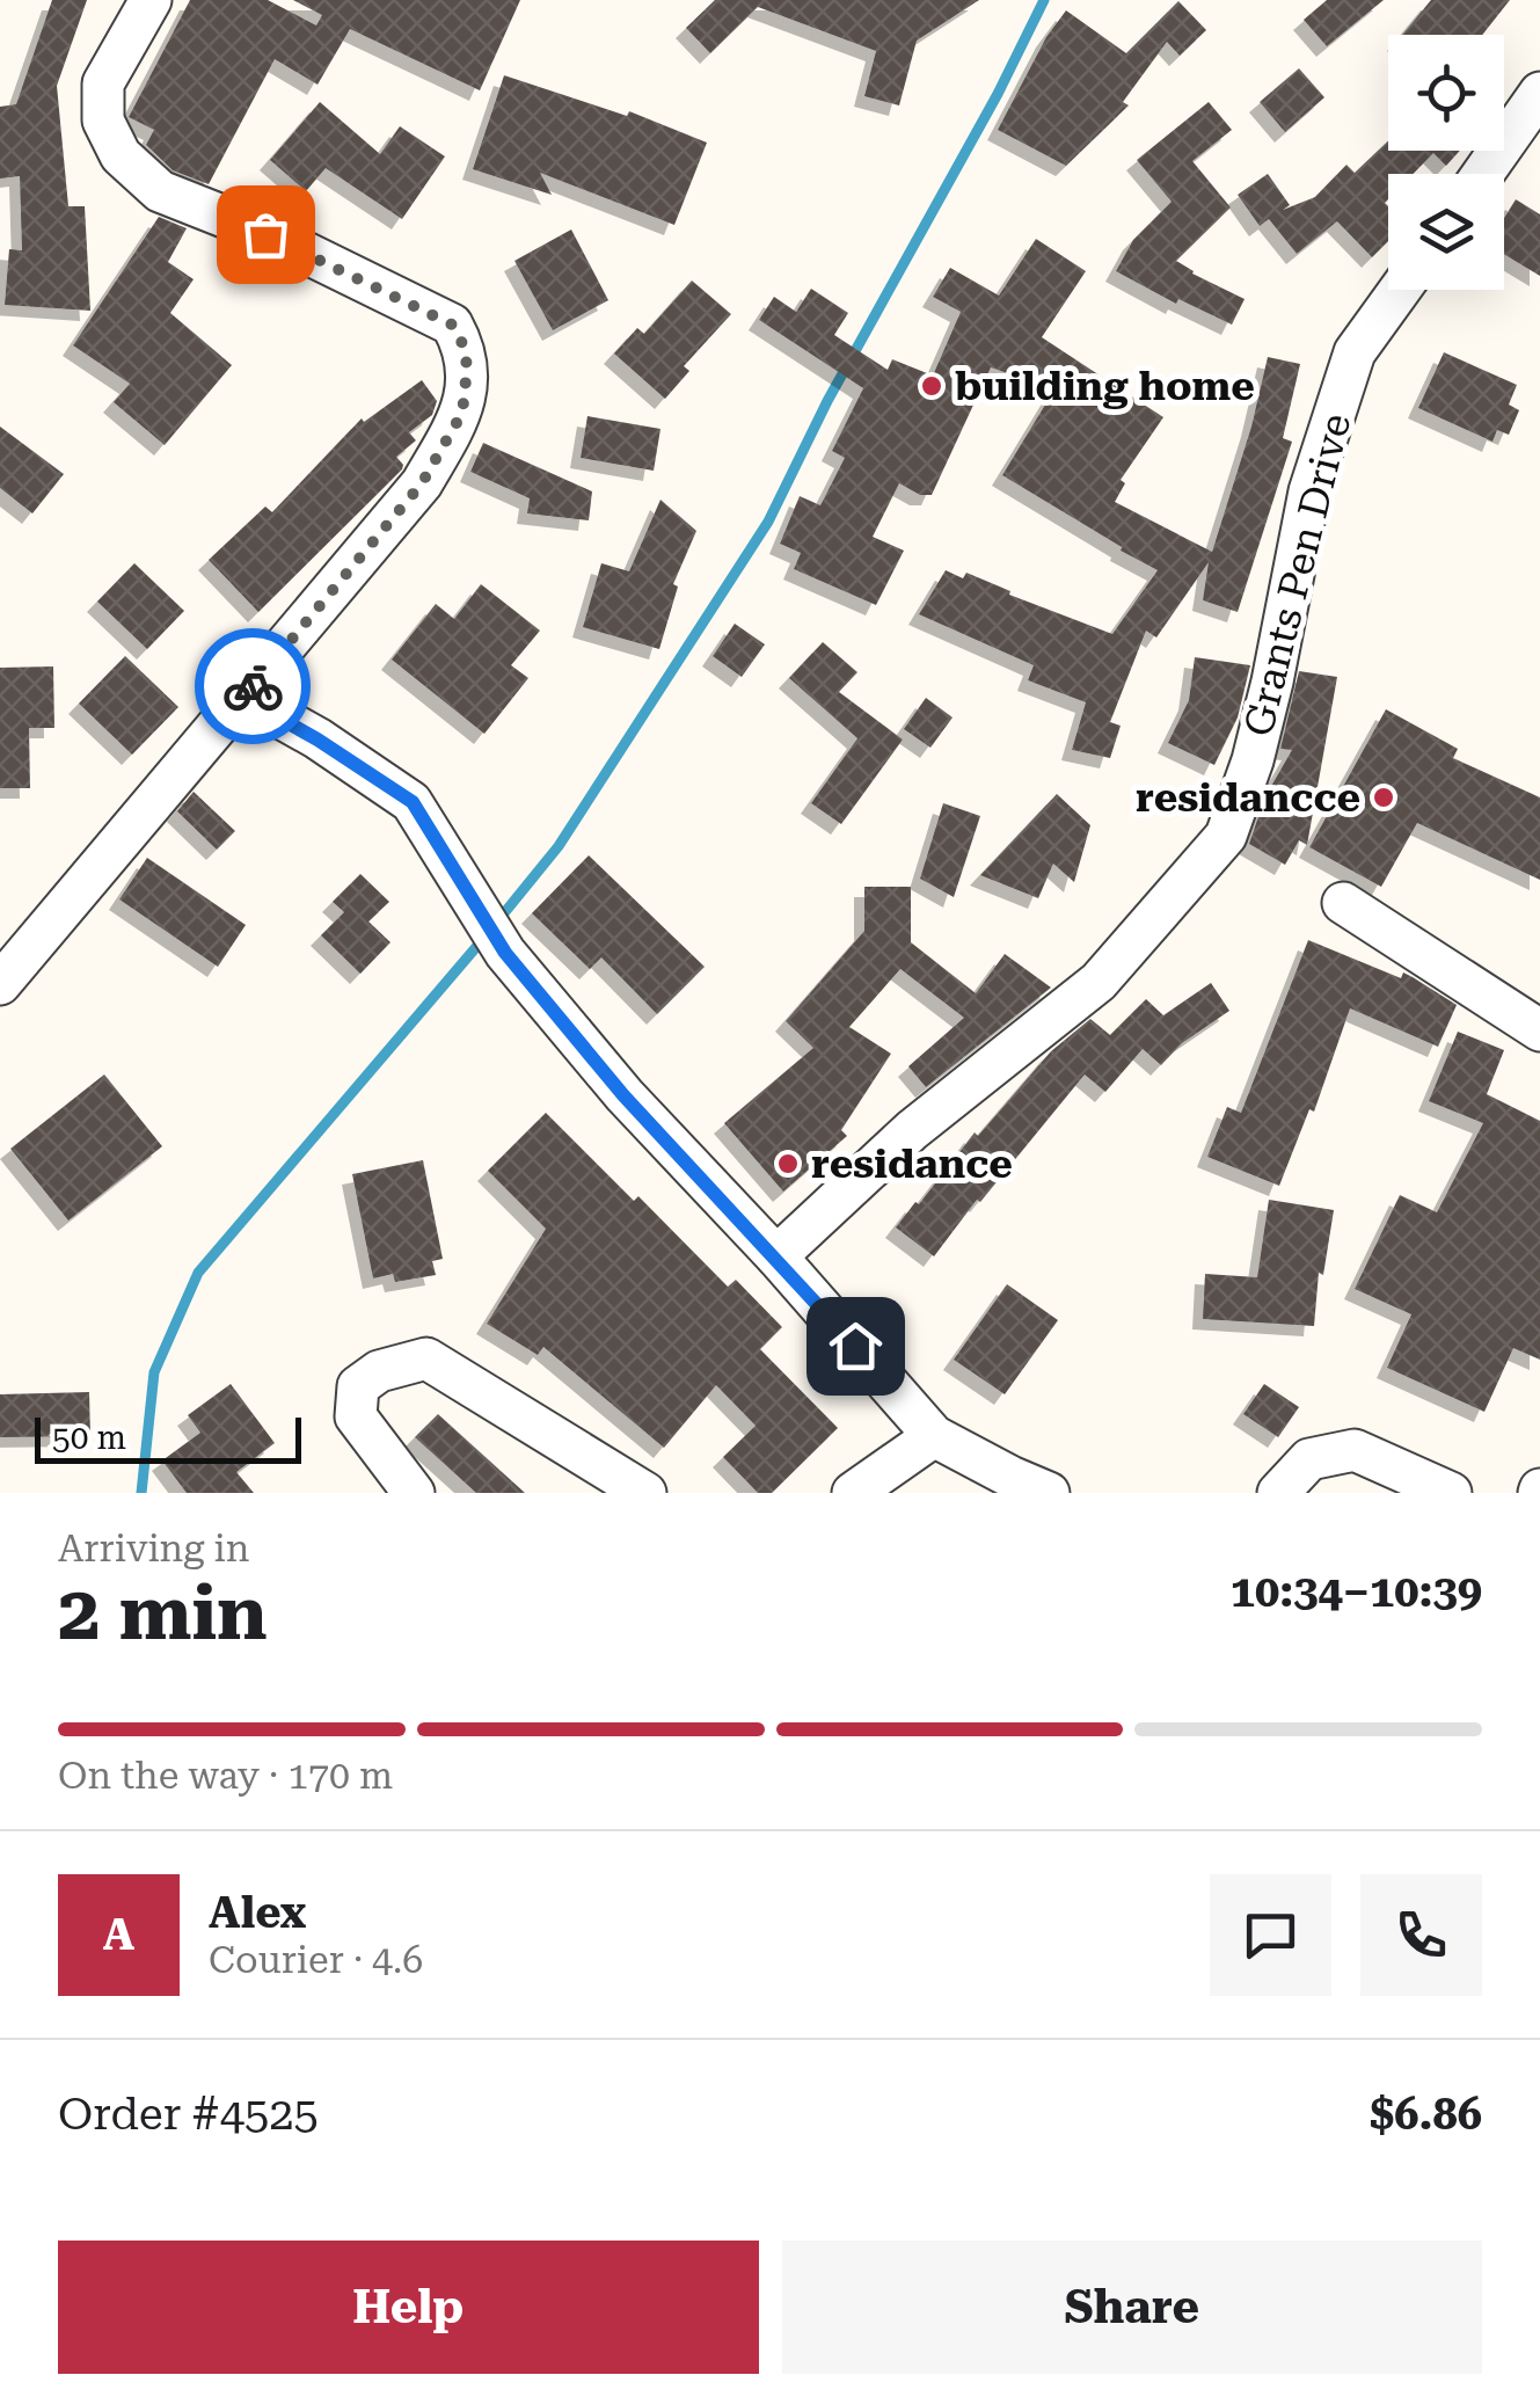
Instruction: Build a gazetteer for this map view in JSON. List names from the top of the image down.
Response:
{
  "streets": {
    "street": ["Grants Pen Drive"]
  },
  "places": ["building home", "residancce", "residance"],
  "scale_bar": "50 m",
  "page": {
    "scale": "50 m",
    "heading": ["2 min", "Arriving in", "10:34–10:39"],
    "panel": [
      "Alex",
      "Courier · 4.6",
      "Order #4525",
      "$6.86"
    ],
    "bar": "On the way · 170 m",
    "round": "A",
    "buttons": ["Help", "Share"]
  }
}
